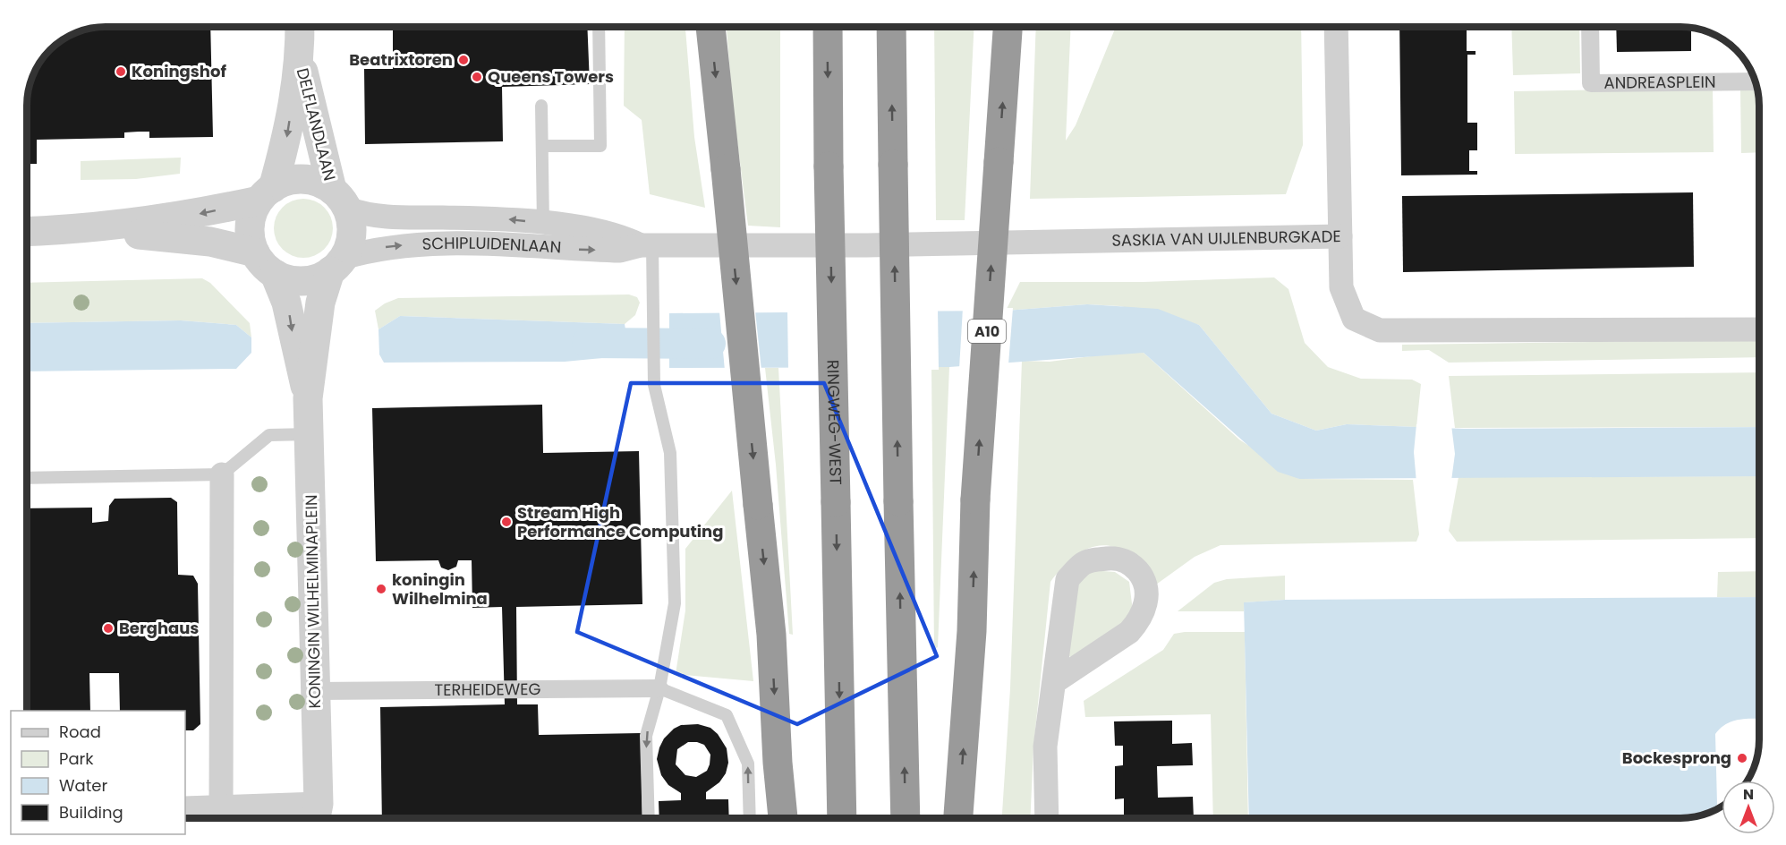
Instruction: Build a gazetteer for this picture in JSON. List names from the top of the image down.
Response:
{
  "streets": {
    "highway": ["A10", "RINGWEG-WEST"],
    "street": [
      "ANDREASPLEIN",
      "DELFLANDLAAN",
      "SASKIA VAN UIJLENBURGKADE",
      "SCHIPLUIDENLAAN",
      "KONINGIN WILHELMINAPLEIN",
      "TERHEIDEWEG"
    ]
  },
  "crossings": [
    ["DELFLANDLAAN", "SCHIPLUIDENLAAN"],
    ["DELFLANDLAAN", "KONINGIN WILHELMINAPLEIN"],
    ["SASKIA VAN UIJLENBURGKADE", "SCHIPLUIDENLAAN"],
    ["SCHIPLUIDENLAAN", "KONINGIN WILHELMINAPLEIN"],
    ["KONINGIN WILHELMINAPLEIN", "TERHEIDEWEG"]
  ],
  "one_way": ["DELFLANDLAAN"],
  "places": [
    "Beatrixtoren",
    "Koningshof",
    "Queens Towers",
    "Stream High Performance Computing",
    "koningin Wilhelmina",
    "Berghaus",
    "Bockesprong"
  ],
  "legend": [
    "Road",
    "Park",
    "Water",
    "Building"
  ],
  "north": "top"
}
